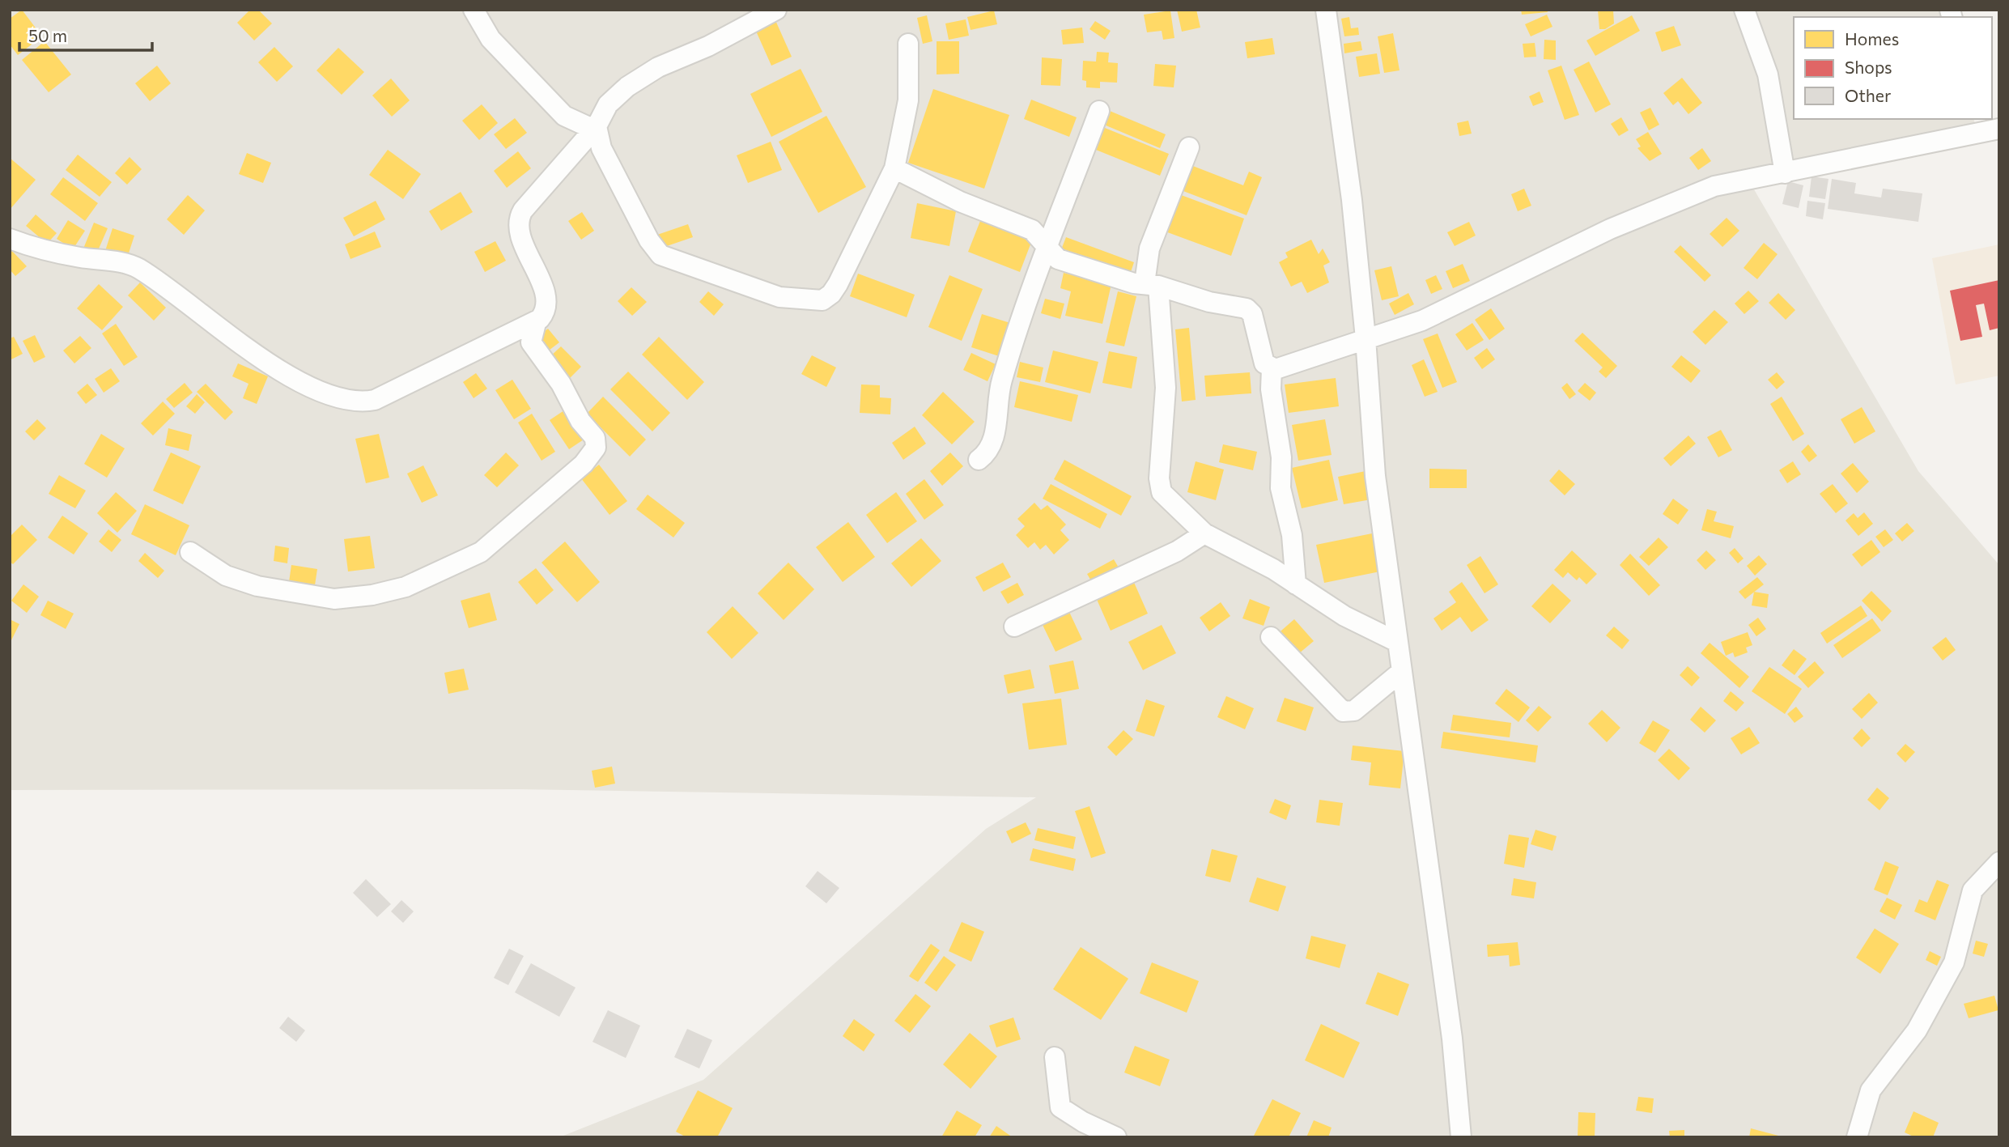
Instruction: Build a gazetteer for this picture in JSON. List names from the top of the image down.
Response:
{
  "legend": ["Homes", "Shops", "Other"],
  "scale_bar": "50 m"
}
